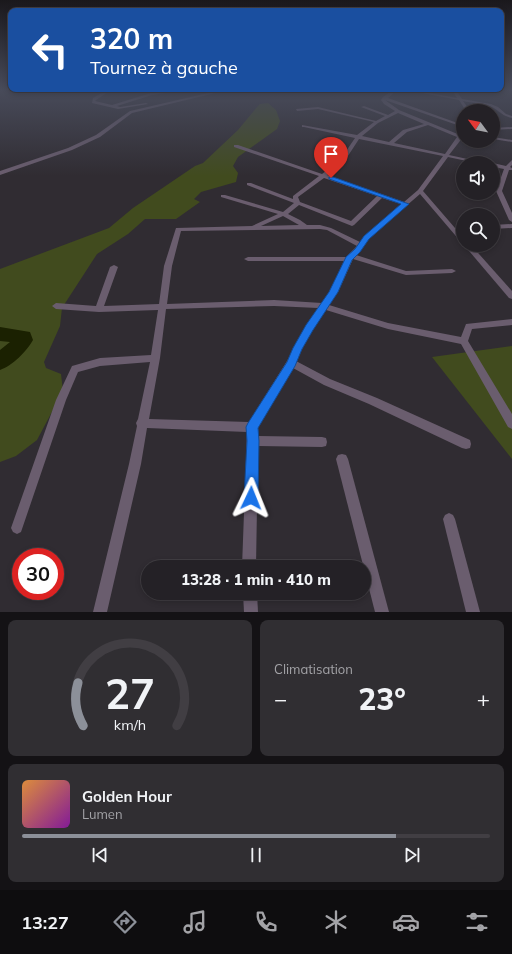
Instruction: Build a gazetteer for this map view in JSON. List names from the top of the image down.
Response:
{
  "north": "top left",
  "page": {
    "turn": ["320 m", "Tournez à gauche"],
    "limit": "30",
    "trip": "13:28 · 1 min · 410 m",
    "tile": "Climatisation",
    "heat": ["−", "23°", "+"],
    "song": ["Golden Hour", "Lumen"],
    "tabs": "13:27",
    "gauge": ["27", "km/h"]
  }
}
